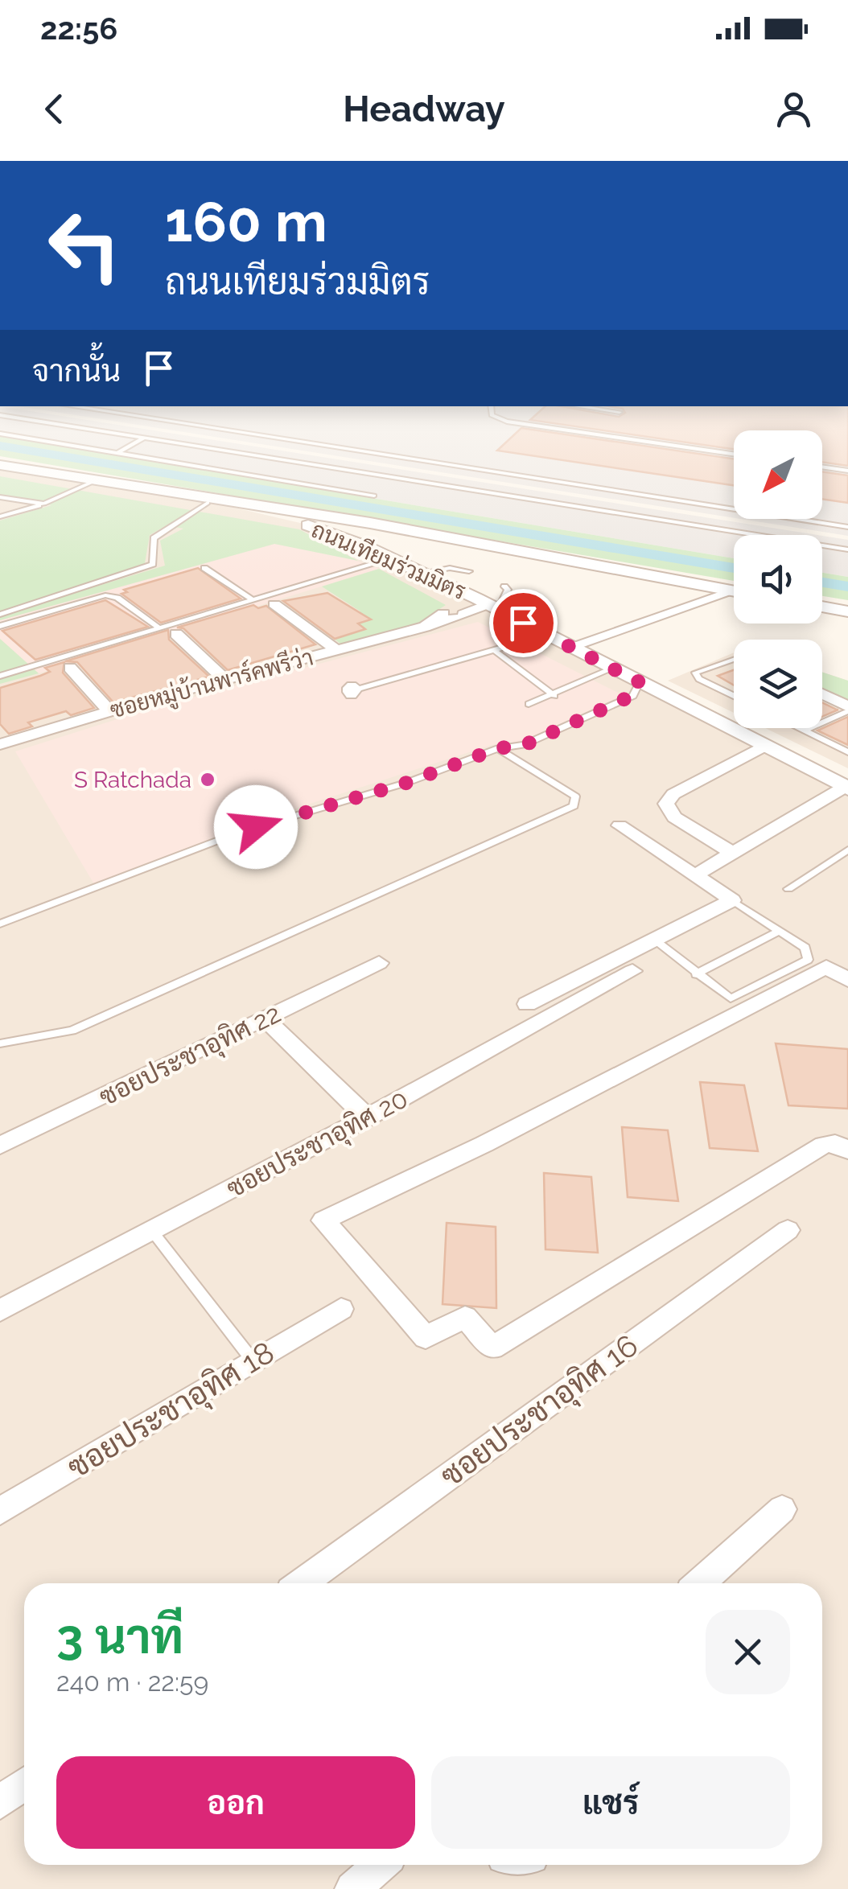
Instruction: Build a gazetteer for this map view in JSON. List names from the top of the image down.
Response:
{
  "streets": {
    "street": [
      "ถนนเทียมร่วมมิตร",
      "ซอยหมู่บ้านพาร์คพรีว่า",
      "ซอยประชาอุทิศ 22",
      "ซอยประชาอุทิศ 20",
      "ซอยประชาอุทิศ 18",
      "ซอยประชาอุทิศ 16"
    ]
  },
  "crossings": [
    ["ถนนเทียมร่วมมิตร", "ซอยหมู่บ้านพาร์คพรีว่า"]
  ],
  "places": ["S Ratchada"],
  "north": "bottom left",
  "page": {
    "status": "22:56",
    "header": "Headway",
    "turn": ["160 m", "ถนนเทียมร่วมมิตร"],
    "then": "จากนั้น",
    "heading": ["3 นาที", "240 m · 22:59"],
    "buttons": ["ออก", "แชร์"]
  }
}
